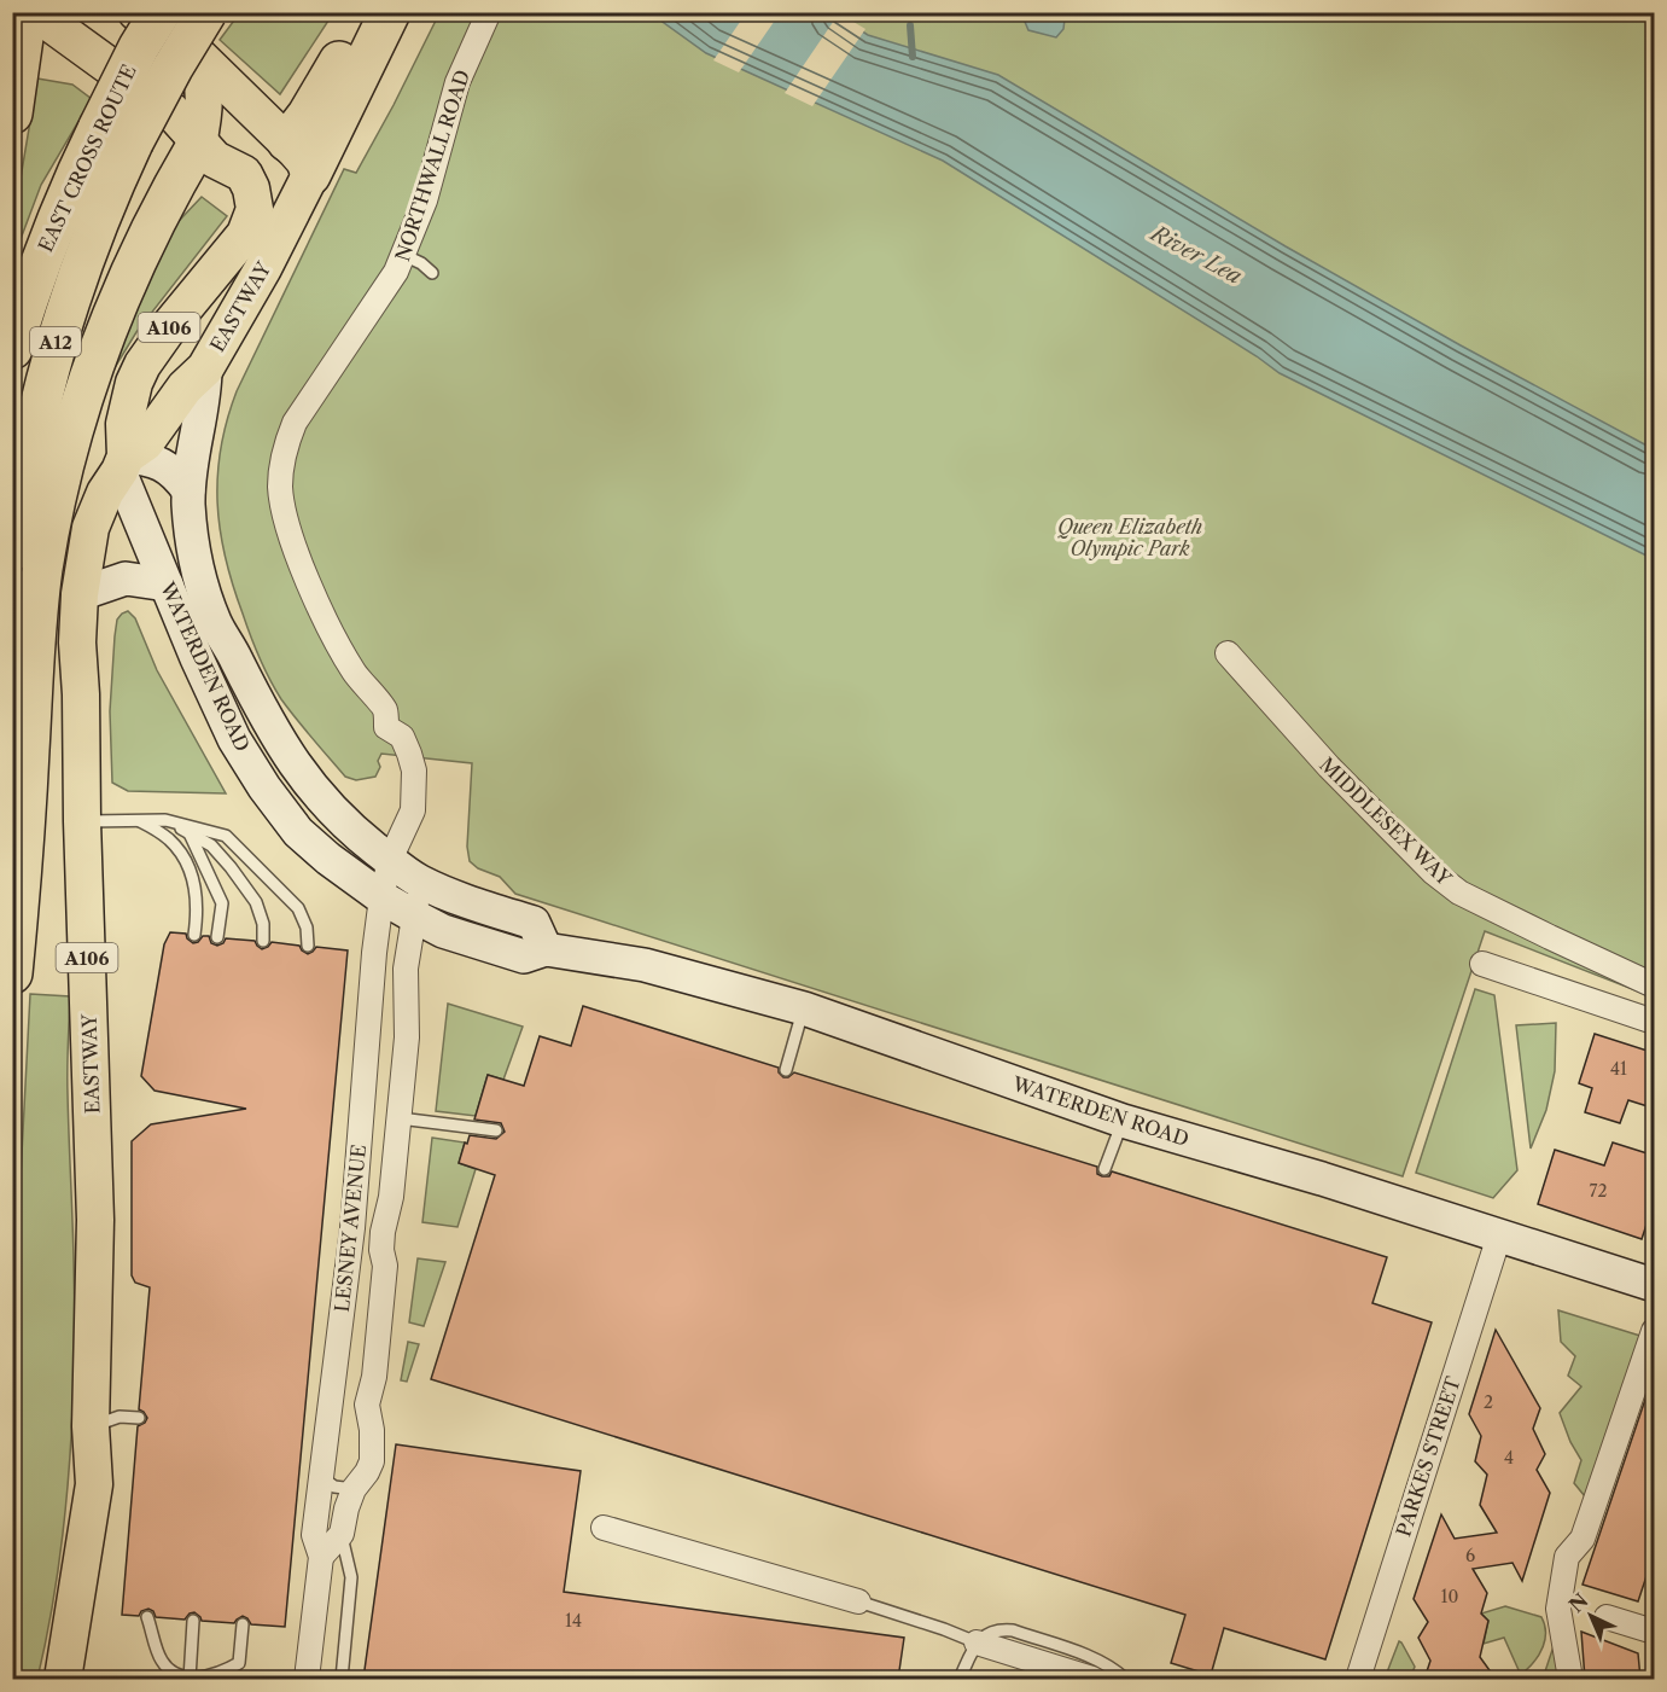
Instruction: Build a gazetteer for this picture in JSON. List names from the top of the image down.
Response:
{
  "streets": {
    "highway": ["EAST CROSS ROUTE", "A12"],
    "main road": ["EASTWAY", "A106"],
    "street": [
      "NORTHWALL ROAD",
      "WATERDEN ROAD",
      "MIDDLESEX WAY",
      "LESNEY AVENUE",
      "PARKES STREET"
    ]
  },
  "crossings": [
    ["NORTHWALL ROAD", "WATERDEN ROAD"],
    ["NORTHWALL ROAD", "LESNEY AVENUE"],
    ["EASTWAY", "WATERDEN ROAD"],
    ["WATERDEN ROAD", "LESNEY AVENUE"],
    ["WATERDEN ROAD", "PARKES STREET"]
  ],
  "water": ["River Lea"],
  "parks": ["Queen Elizabeth Olympic Park"],
  "house_numbers": [
    "41",
    "72",
    "2",
    "4",
    "6",
    "10",
    "14"
  ],
  "north": "top left"
}
